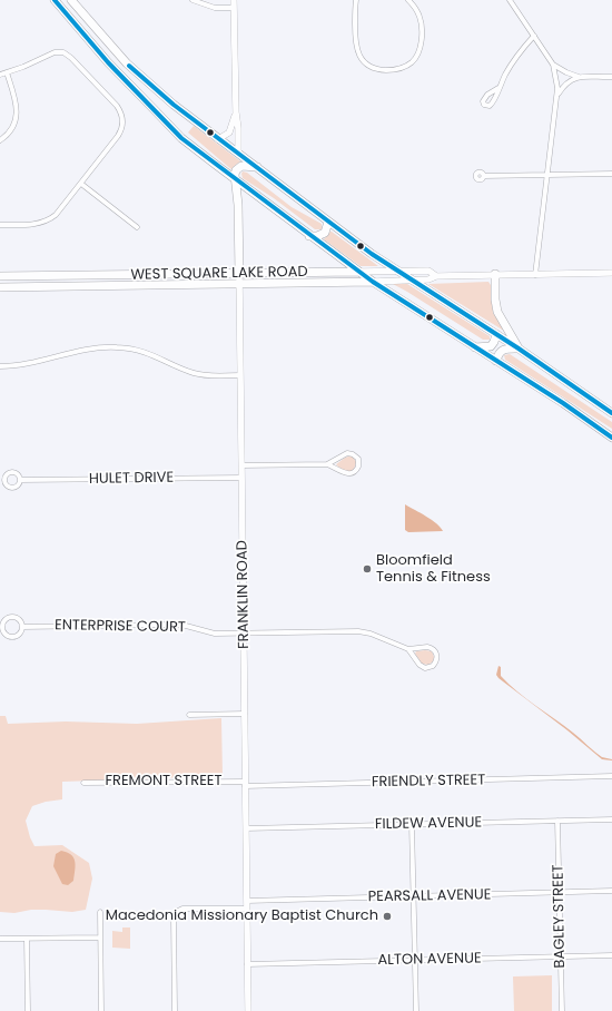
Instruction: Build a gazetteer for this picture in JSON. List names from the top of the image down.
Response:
{
  "streets": {
    "highway": ["WEST SQUARE LAKE ROAD", "FRANKLIN ROAD"],
    "street": [
      "HULET DRIVE",
      "ENTERPRISE COURT",
      "FREMONT STREET",
      "FRIENDLY STREET",
      "FILDEW AVENUE",
      "PEARSALL AVENUE",
      "BAGLEY STREET",
      "ALTON AVENUE"
    ]
  },
  "crossings": [
    ["WEST SQUARE LAKE ROAD", "FRANKLIN ROAD"],
    ["HULET DRIVE", "FRANKLIN ROAD"],
    ["FRANKLIN ROAD", "ENTERPRISE COURT"],
    ["FRANKLIN ROAD", "FREMONT STREET"],
    ["FRANKLIN ROAD", "FRIENDLY STREET"],
    ["FRANKLIN ROAD", "FILDEW AVENUE"],
    ["FRANKLIN ROAD", "PEARSALL AVENUE"],
    ["FRANKLIN ROAD", "ALTON AVENUE"],
    ["FREMONT STREET", "FRIENDLY STREET"],
    ["FILDEW AVENUE", "BAGLEY STREET"],
    ["PEARSALL AVENUE", "BAGLEY STREET"],
    ["BAGLEY STREET", "ALTON AVENUE"]
  ],
  "places": ["Bloomfield Tennis & Fitness", "Macedonia Missionary Baptist Church"]
}
